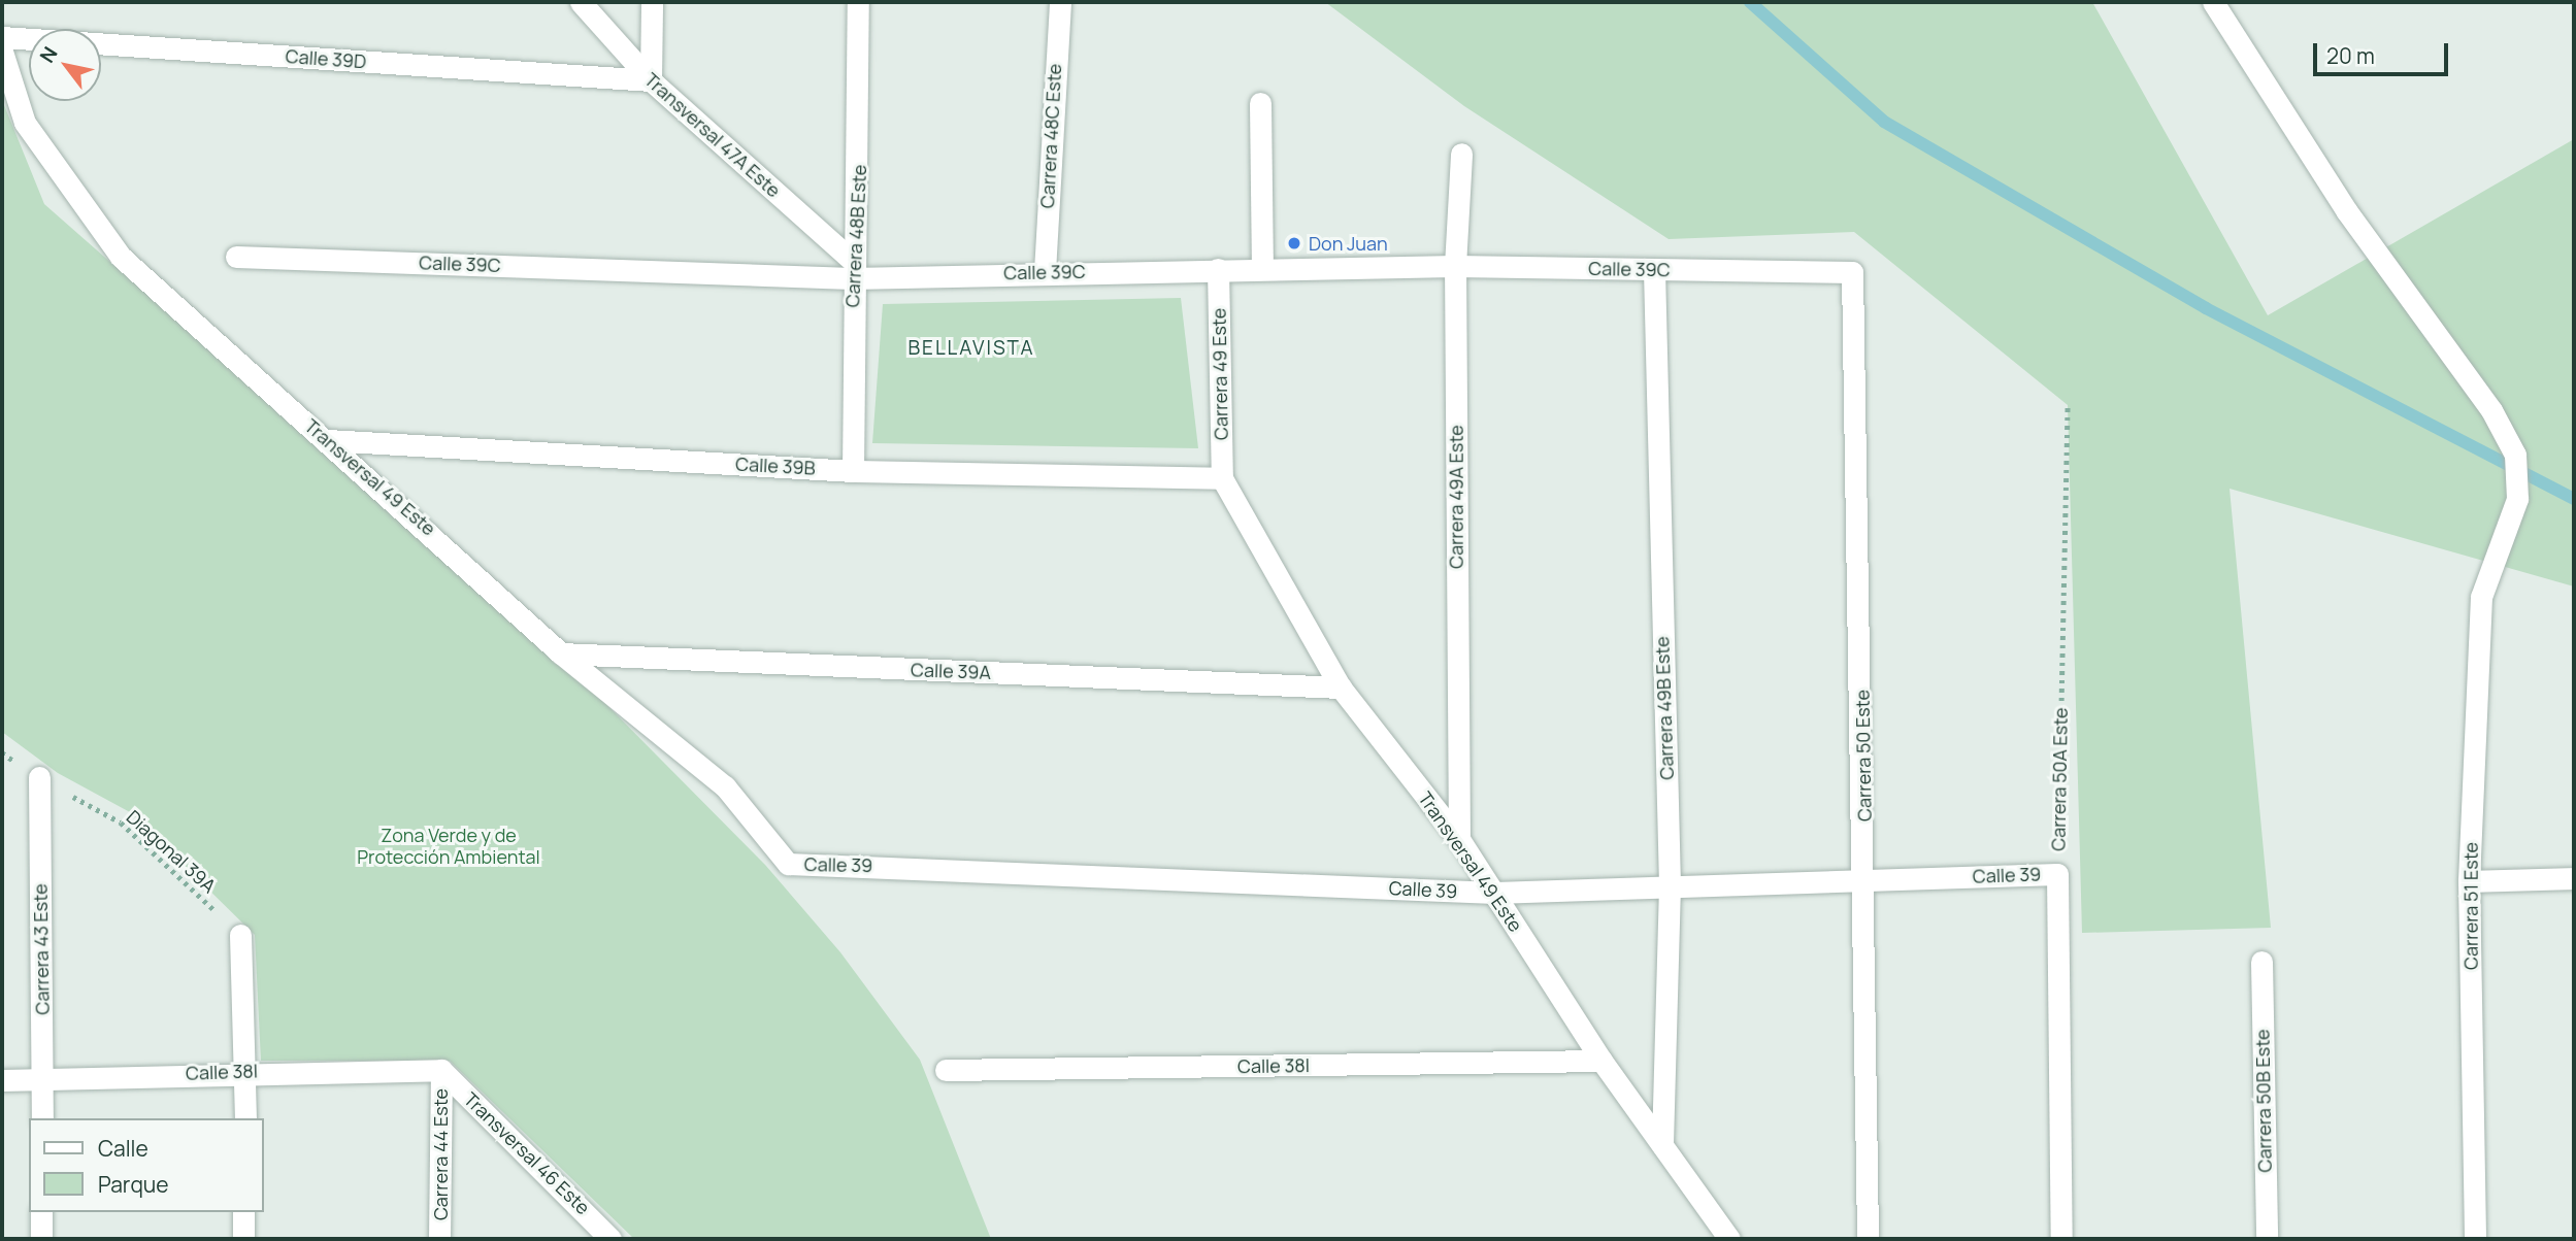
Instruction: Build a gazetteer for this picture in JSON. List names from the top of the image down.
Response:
{
  "streets": {
    "street": [
      "Calle 39D",
      "Transversal 47A Este",
      "Carrera 48C Este",
      "Carrera 48B Este",
      "Calle 39C",
      "Carrera 49 Este",
      "Calle 39B",
      "Transversal 49 Este",
      "Carrera 49A Este",
      "Calle 39A",
      "Carrera 49B Este",
      "Carrera 50 Este",
      "Carrera 50A Este",
      "Calle 39",
      "Carrera 51 Este",
      "Carrera 43 Este",
      "Calle 38I",
      "Carrera 50B Este",
      "Transversal 46 Este",
      "Carrera 44 Este"
    ],
    "path": ["Diagonal 39A"]
  },
  "crossings": [
    ["Calle 39D", "Transversal 47A Este"],
    ["Transversal 47A Este", "Carrera 48B Este"],
    ["Transversal 47A Este", "Calle 39C"],
    ["Carrera 48C Este", "Calle 39C"],
    ["Carrera 48B Este", "Calle 39C"],
    ["Carrera 48B Este", "Calle 39B"],
    ["Calle 39C", "Carrera 49 Este"],
    ["Calle 39C", "Carrera 49A Este"],
    ["Calle 39C", "Carrera 49B Este"],
    ["Calle 39C", "Carrera 50 Este"],
    ["Carrera 49 Este", "Calle 39B"],
    ["Carrera 49 Este", "Transversal 49 Este"],
    ["Calle 39B", "Transversal 49 Este"],
    ["Transversal 49 Este", "Carrera 49A Este"],
    ["Transversal 49 Este", "Calle 39A"],
    ["Transversal 49 Este", "Carrera 49B Este"],
    ["Transversal 49 Este", "Calle 39"],
    ["Transversal 49 Este", "Calle 38I"],
    ["Carrera 49B Este", "Calle 39"],
    ["Carrera 50 Este", "Calle 39"],
    ["Carrera 50A Este", "Calle 39"],
    ["Diagonal 39A", "Carrera 43 Este"],
    ["Carrera 43 Este", "Calle 38I"],
    ["Calle 38I", "Transversal 46 Este"],
    ["Calle 38I", "Carrera 44 Este"],
    ["Transversal 46 Este", "Carrera 44 Este"]
  ],
  "districts": ["BELLAVISTA"],
  "parks": ["Zona Verde y de Protección Ambiental"],
  "places": ["Don Juan"],
  "legend": ["Calle", "Parque"],
  "scale_bar": "20 m",
  "north": "top left"
}
